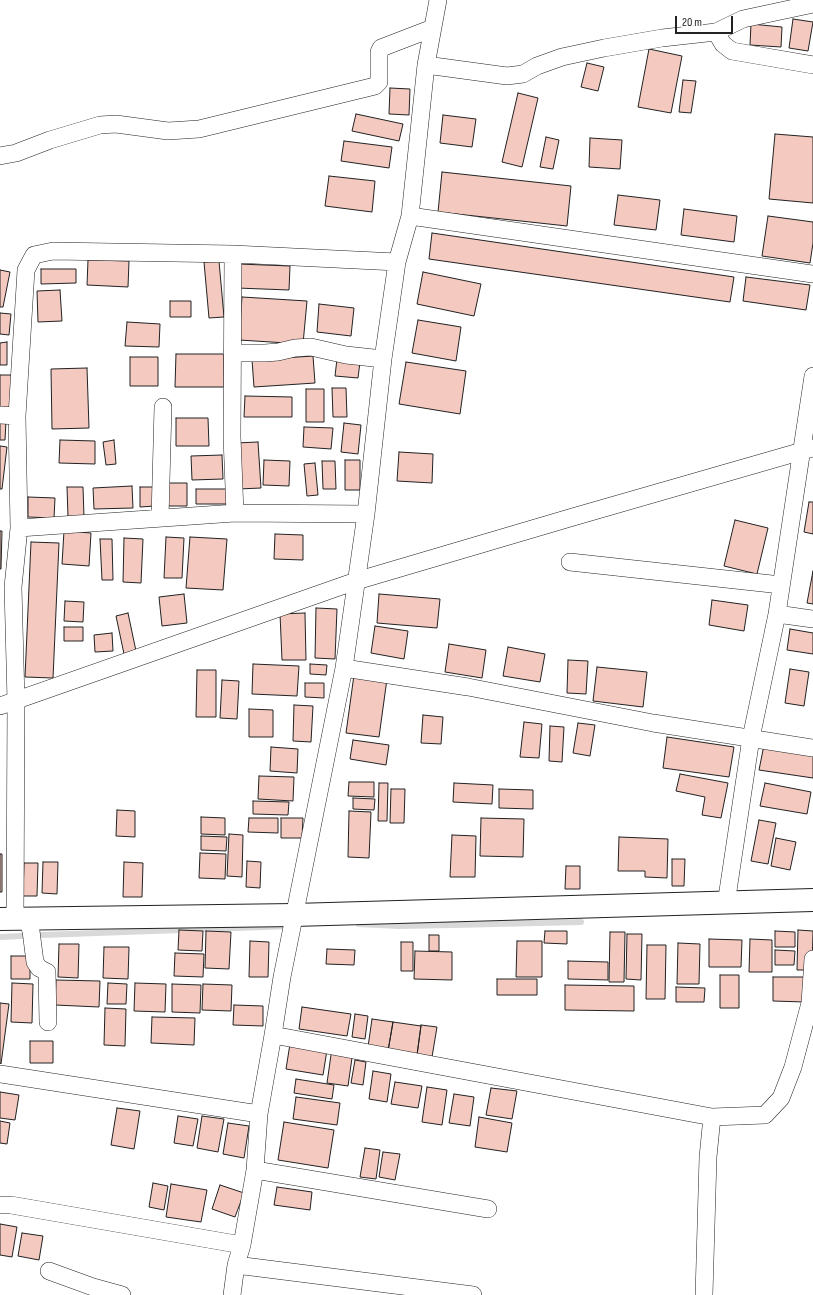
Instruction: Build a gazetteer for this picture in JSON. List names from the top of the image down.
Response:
{
  "scale_bar": "20 m"
}
